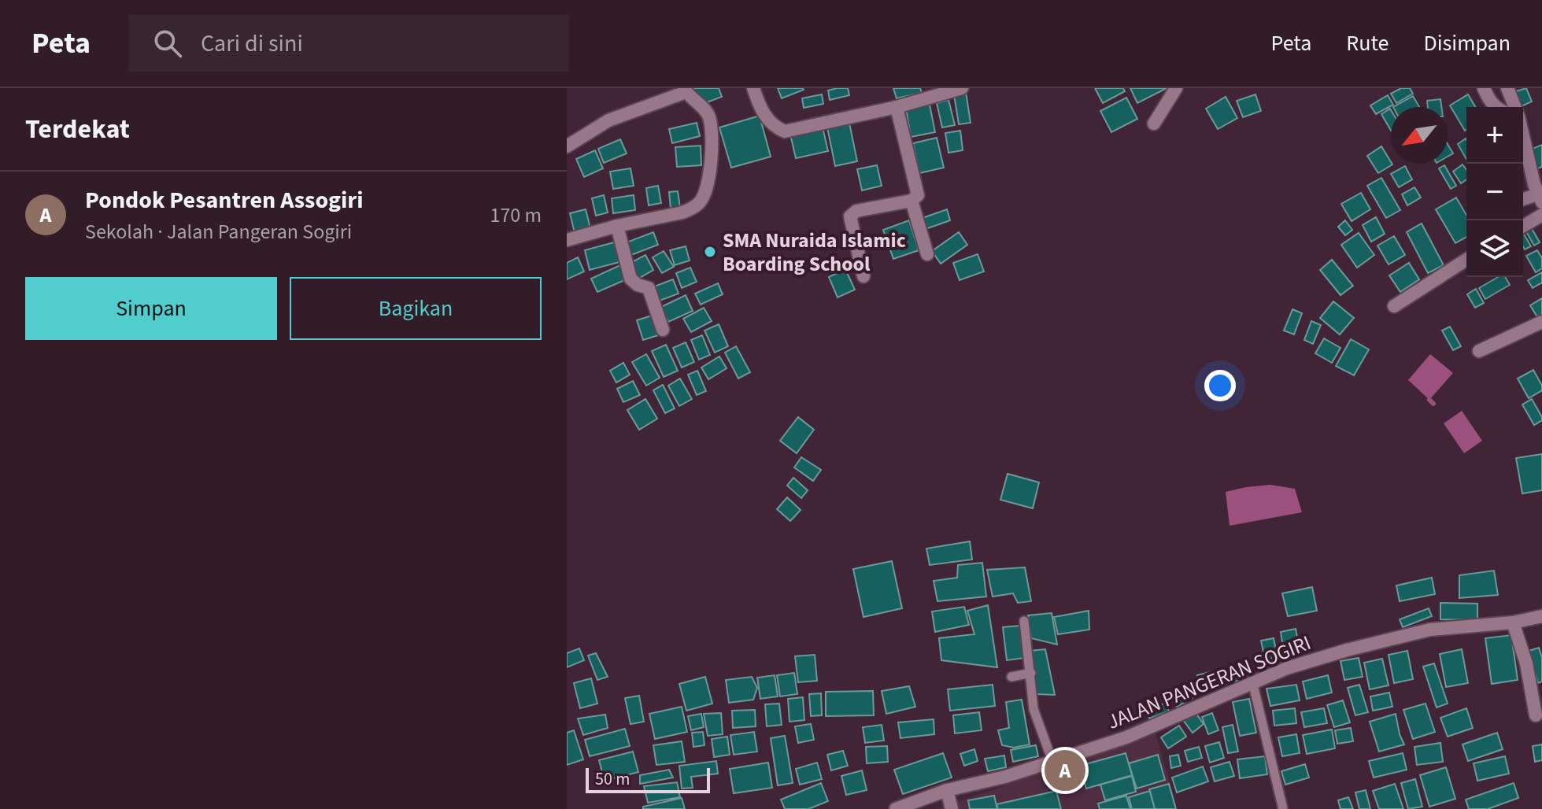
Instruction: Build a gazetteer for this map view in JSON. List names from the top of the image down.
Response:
{
  "streets": {
    "street": ["JALAN PANGERAN SOGIRI"]
  },
  "places": ["SMA Nuraida Islamic Boarding School"],
  "scale_bar": "50 m",
  "north": "bottom left",
  "page": {
    "header": "Peta",
    "search": "Cari di sini",
    "nav": ["Peta", "Rute", "Disimpan"],
    "heading": "Terdekat",
    "map_buttons": ["+", "−"],
    "list": [
      {
        "mark": "A",
        "name": "Pondok Pesantren Assogiri",
        "note": "Sekolah · Jalan Pangeran Sogiri",
        "value": "170 m"
      }
    ],
    "buttons": ["Simpan", "Bagikan"],
    "pins": "A",
    "scale": "50 m"
  }
}
